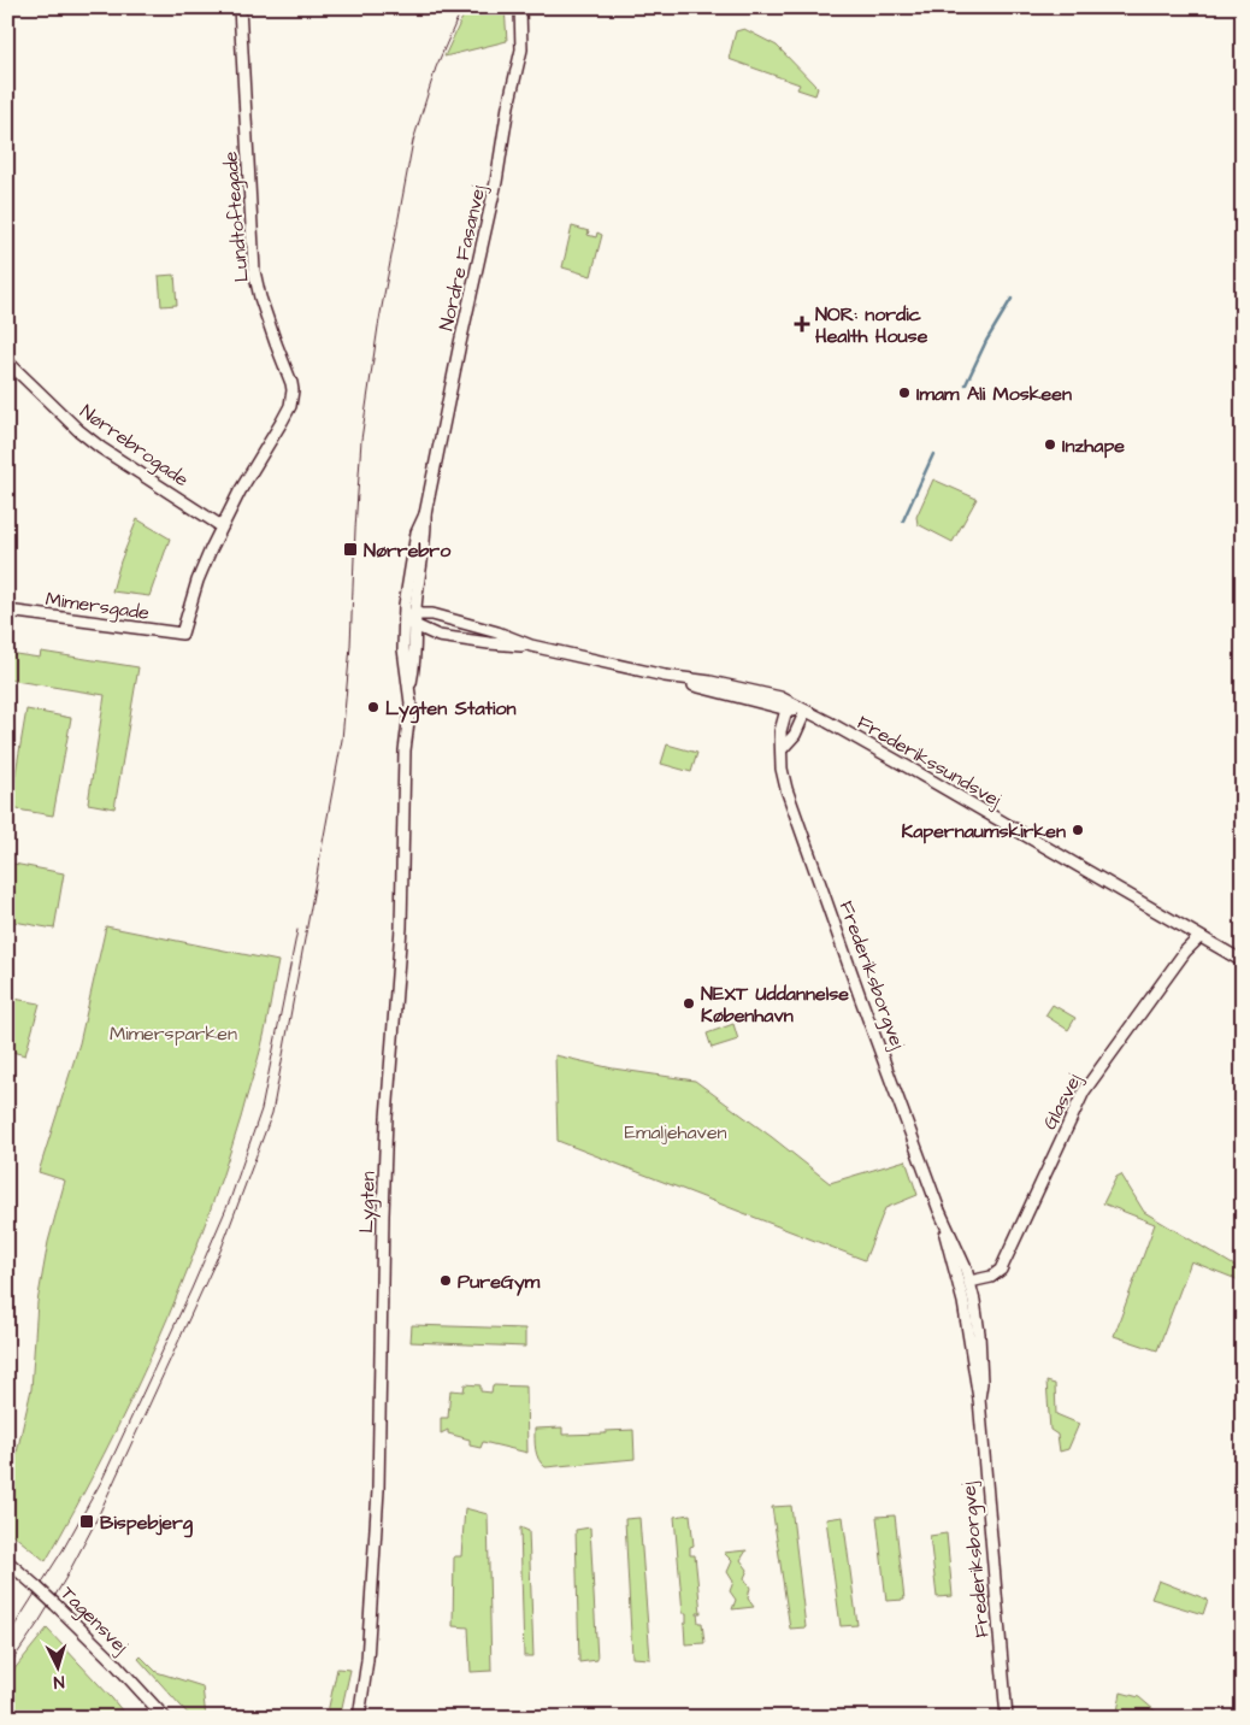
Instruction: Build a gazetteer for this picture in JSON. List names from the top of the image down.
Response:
{
  "streets": {
    "street": [
      "Lundtoftegade",
      "Nordre Fasanvej",
      "Nørrebrogade",
      "Mimersgade",
      "Frederikssundsvej",
      "Frederiksborgvej",
      "Glasvej",
      "Lygten",
      "Tagensvej"
    ]
  },
  "crossings": [
    ["Lundtoftegade", "Nørrebrogade"],
    ["Lundtoftegade", "Mimersgade"],
    ["Nordre Fasanvej", "Frederikssundsvej"],
    ["Nordre Fasanvej", "Lygten"],
    ["Frederikssundsvej", "Frederiksborgvej"],
    ["Frederikssundsvej", "Glasvej"],
    ["Frederikssundsvej", "Lygten"],
    ["Frederiksborgvej", "Glasvej"]
  ],
  "parks": ["Mimersparken", "Emaljehaven"],
  "places": {
    "health": ["NOR: nordic Health House"],
    "other": [
      "Imam Ali Moskeen",
      "Inzhape",
      "Lygten Station",
      "Kapernaumskirken",
      "NEXT Uddannelse København",
      "PureGym"
    ],
    "transit": ["Nørrebro", "Bispebjerg"]
  },
  "north": "bottom"
}
